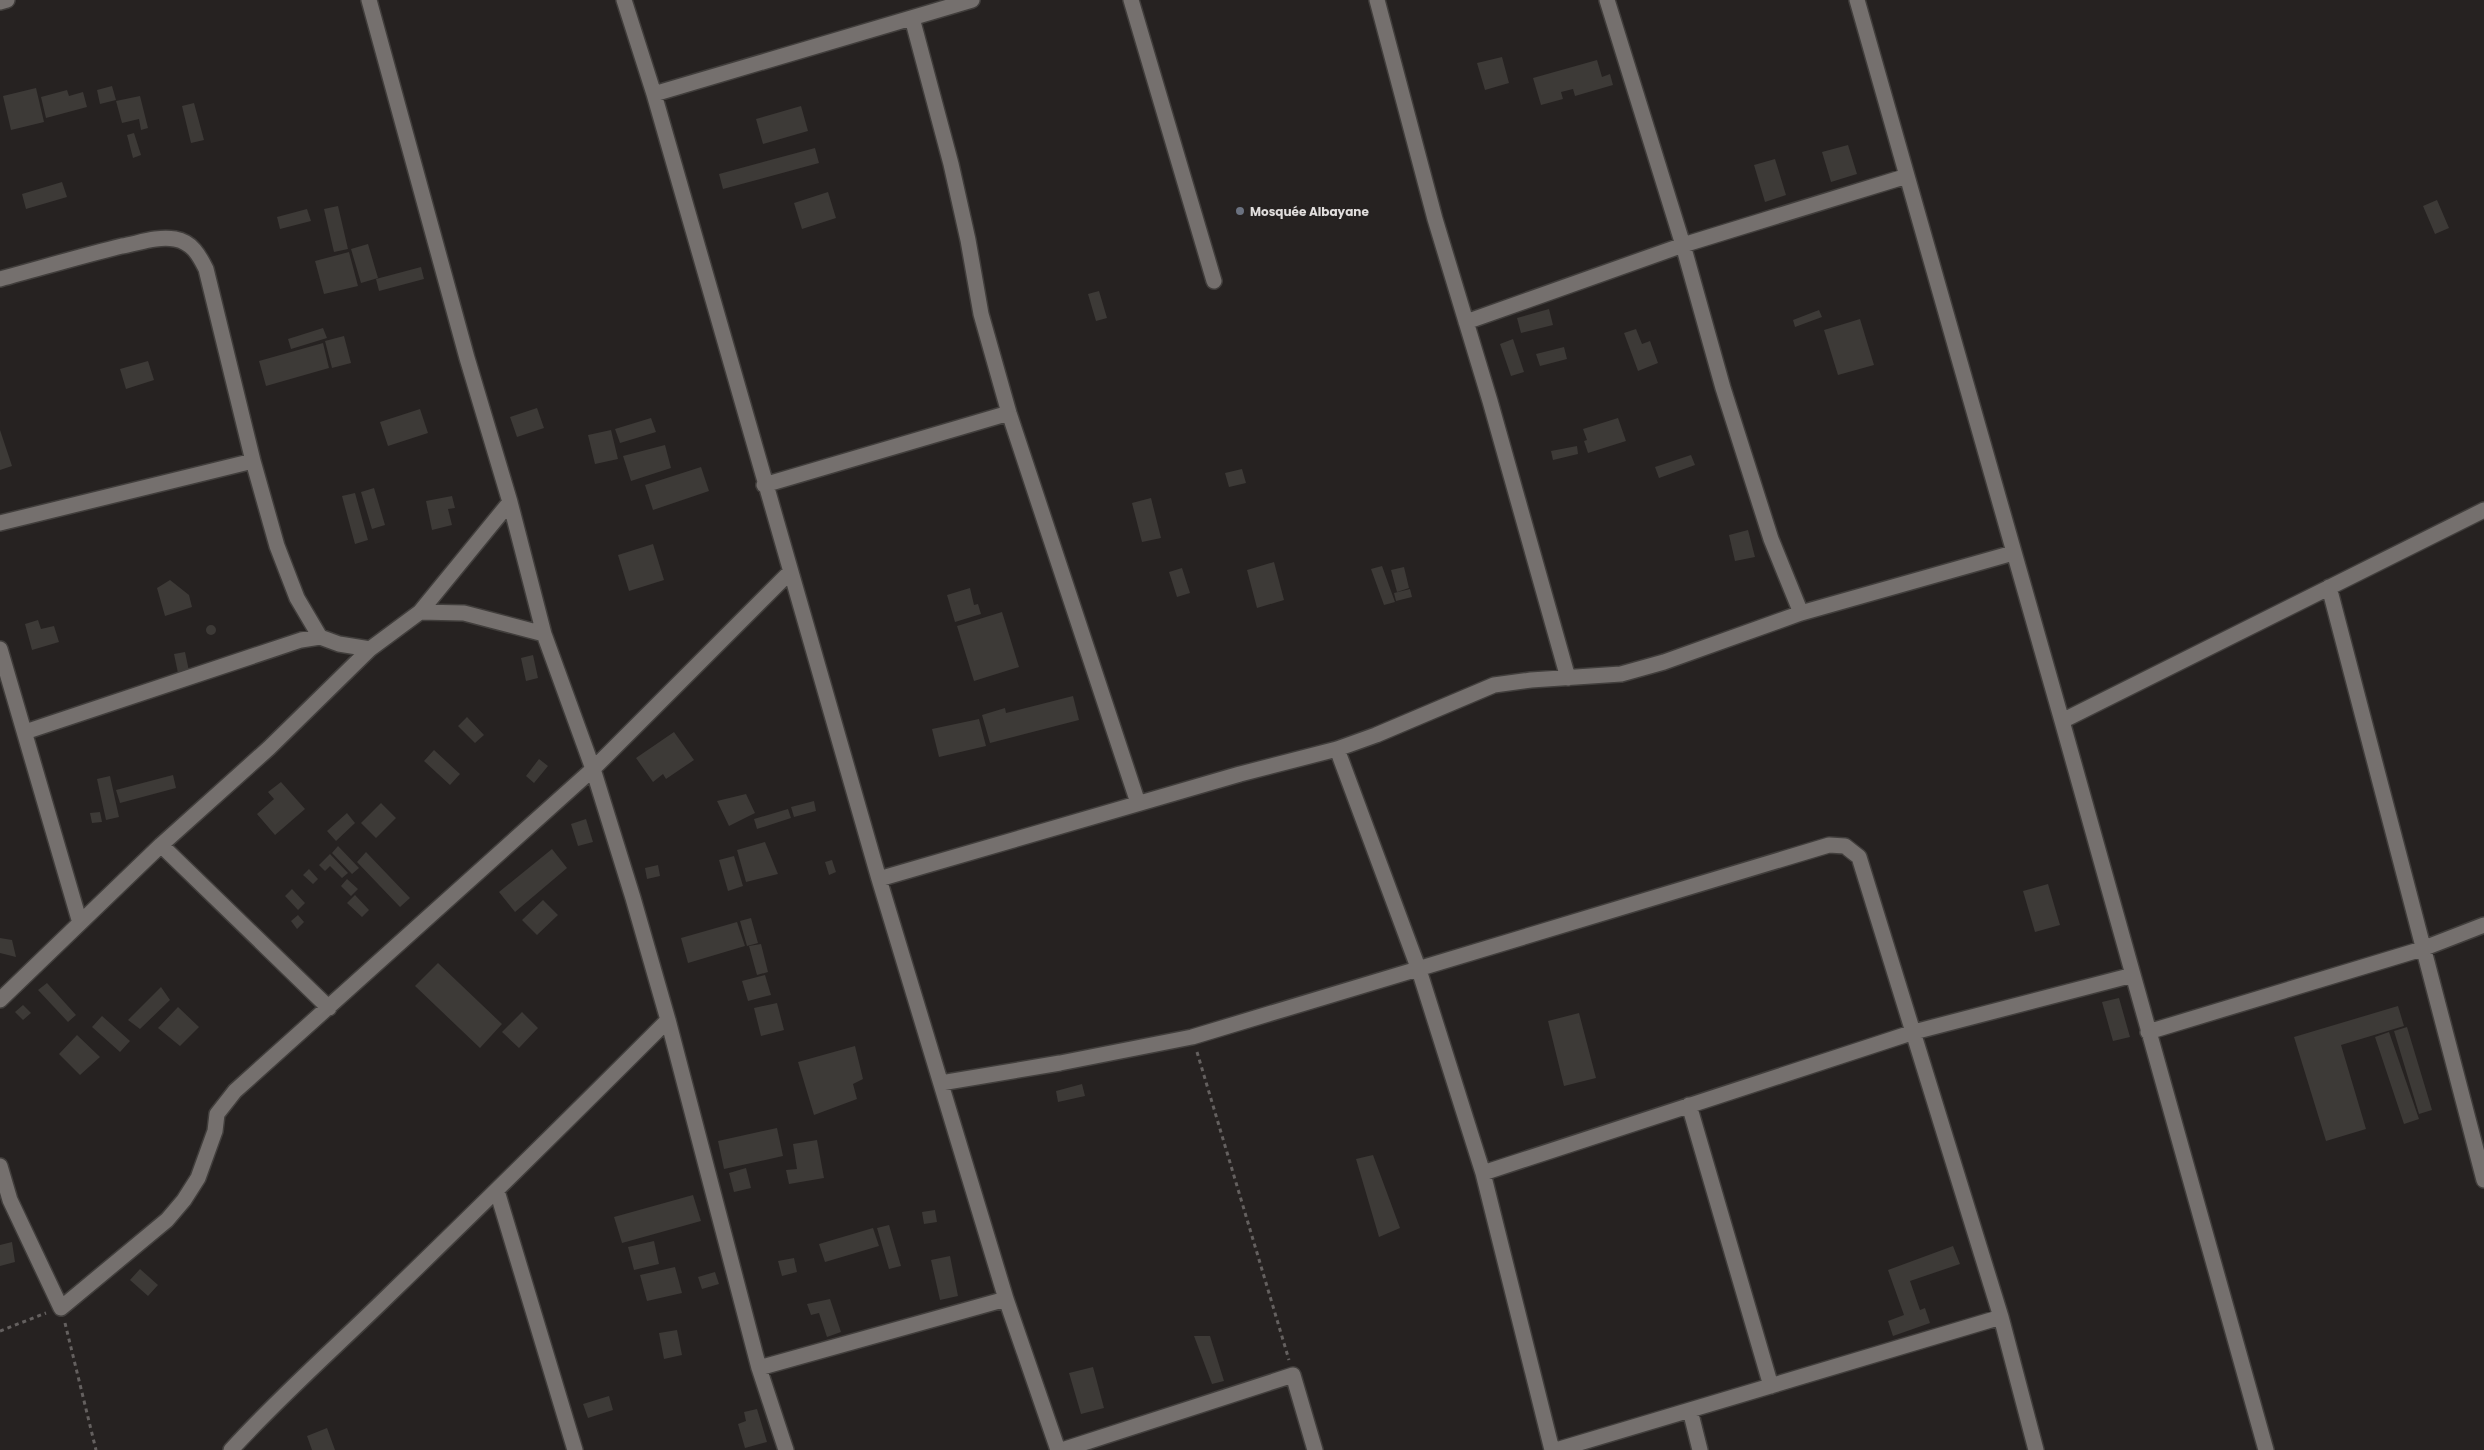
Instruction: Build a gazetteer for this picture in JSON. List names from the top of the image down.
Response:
{
  "places": ["Mosquée Albayane"]
}
